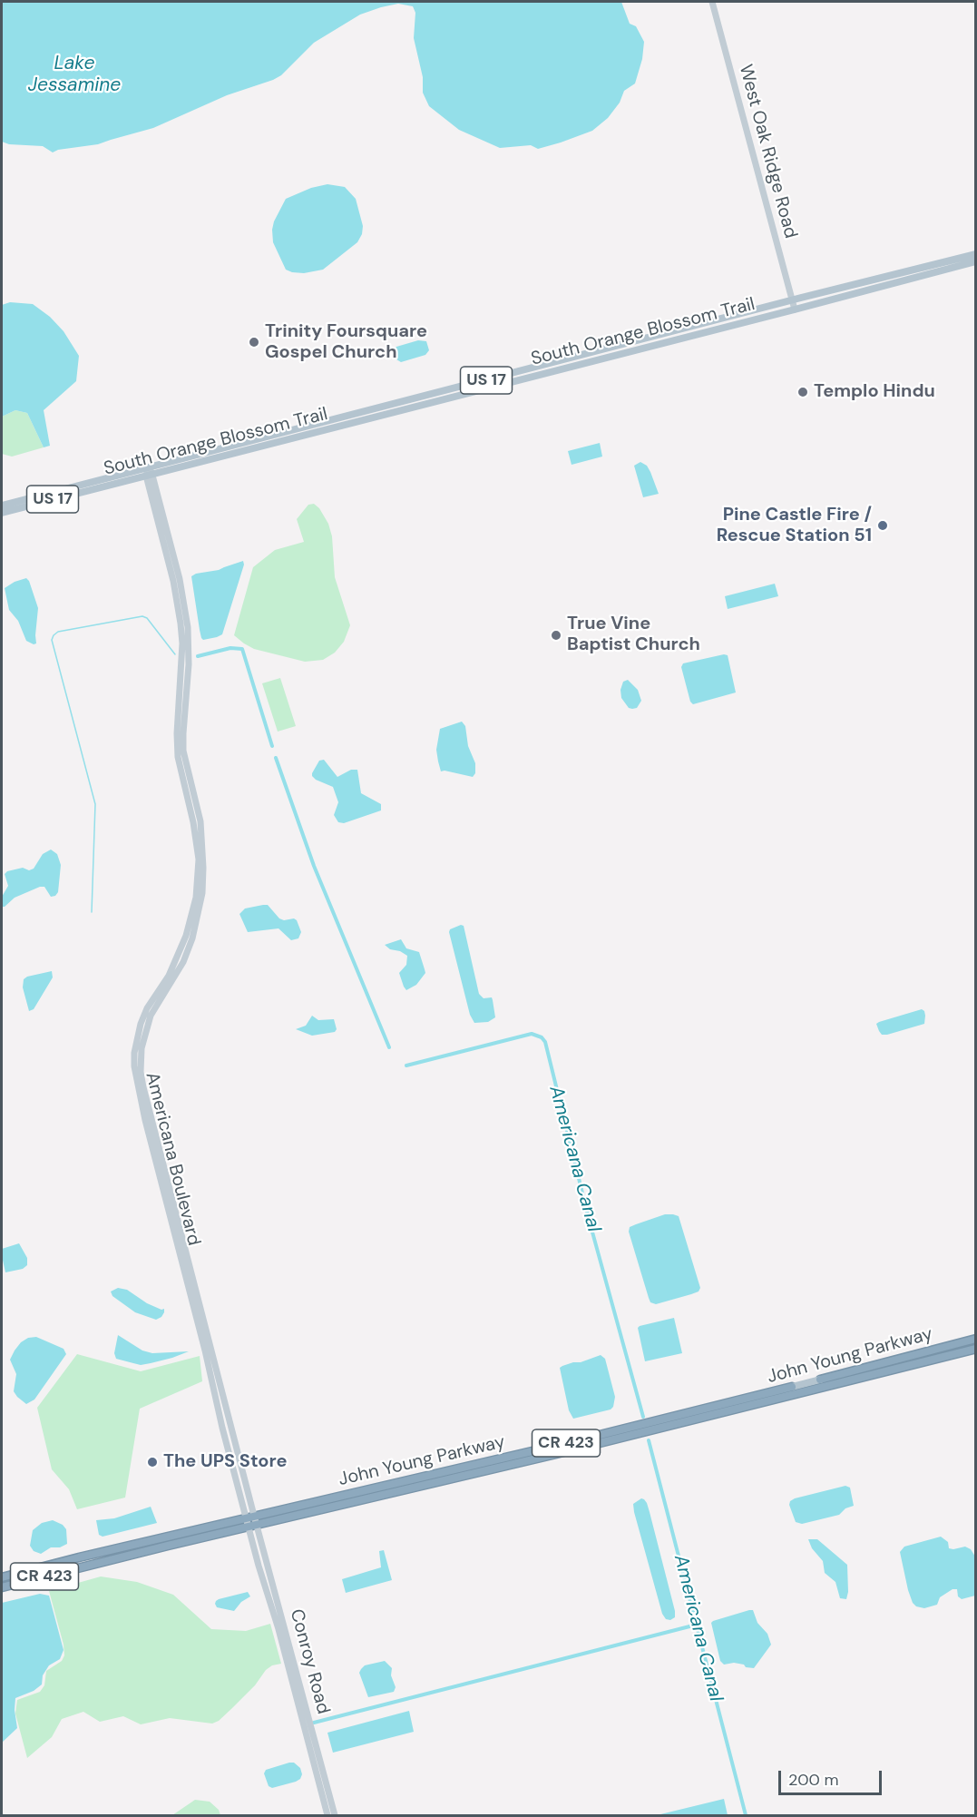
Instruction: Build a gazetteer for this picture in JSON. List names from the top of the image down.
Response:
{
  "streets": {
    "highway": ["John Young Parkway", "CR 423"],
    "main road": [
      "West Oak Ridge Road",
      "South Orange Blossom Trail",
      "US 17",
      "Americana Boulevard",
      "Conroy Road"
    ]
  },
  "crossings": [
    ["West Oak Ridge Road", "South Orange Blossom Trail"],
    ["South Orange Blossom Trail", "Americana Boulevard"],
    ["Americana Boulevard", "John Young Parkway"],
    ["Americana Boulevard", "Conroy Road"],
    ["John Young Parkway", "Conroy Road"]
  ],
  "water": ["Lake Jessamine", "Americana Canal"],
  "places": [
    "Trinity Foursquare Gospel Church",
    "Templo Hindu",
    "Pine Castle Fire / Rescue Station 51",
    "True Vine Baptist Church",
    "The UPS Store"
  ],
  "scale_bar": "200 m"
}
